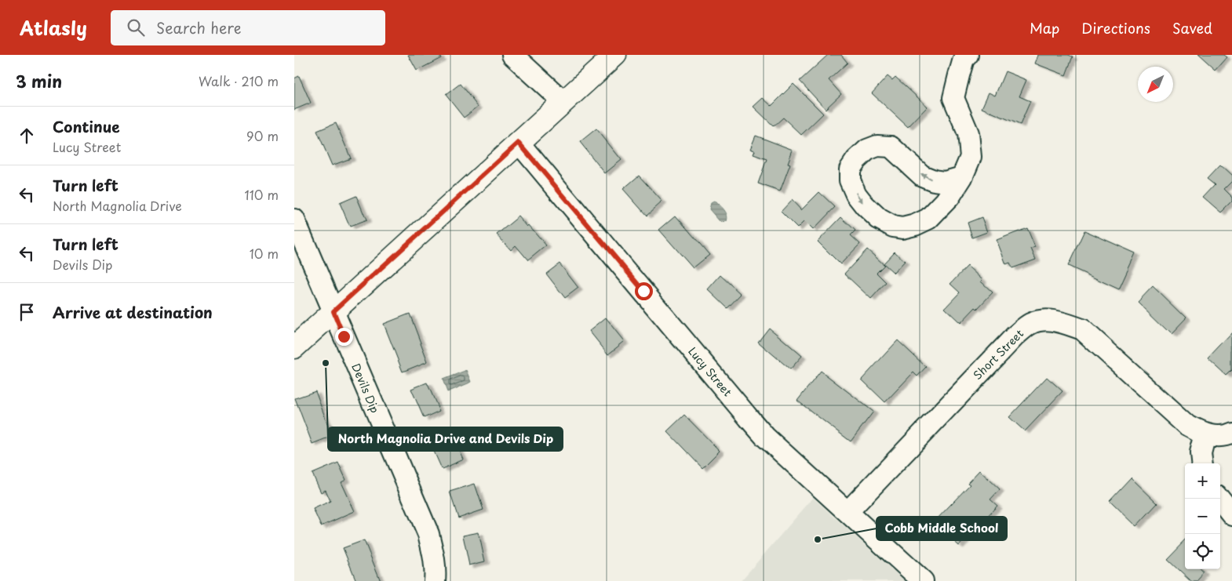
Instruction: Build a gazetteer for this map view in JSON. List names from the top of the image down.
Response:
{
  "streets": {
    "street": ["Short Street", "Lucy Street", "Devils Dip"]
  },
  "crossings": [
    ["Short Street", "Lucy Street"]
  ],
  "places": ["North Magnolia Drive and Devils Dip", "Cobb Middle School"],
  "north": "bottom left",
  "page": {
    "header": "Atlasly",
    "search": "Search here",
    "nav": ["Map", "Directions", "Saved"],
    "heading": ["3 min", "Walk · 210 m"],
    "list": [
      ["Continue", "Lucy Street", "90 m"],
      ["Turn left", "North Magnolia Drive", "110 m"],
      ["Turn left", "Devils Dip", "10 m"],
      "Arrive at destination"
    ],
    "map_buttons": ["+", "−"]
  }
}
